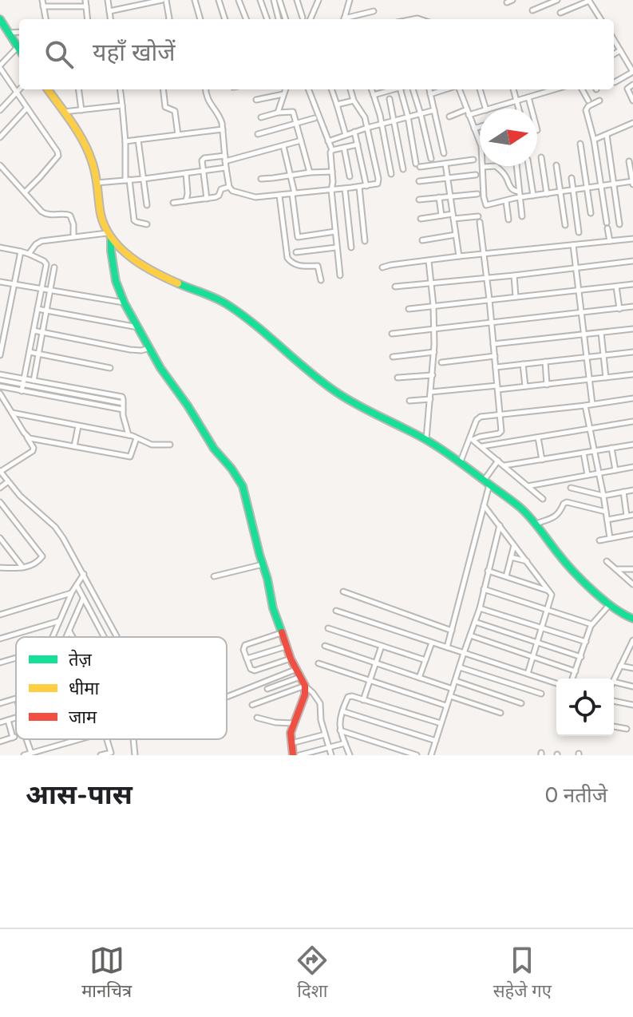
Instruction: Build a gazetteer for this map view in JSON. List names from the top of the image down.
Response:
{
  "legend": ["तेज़", "धीमा", "जाम"],
  "north": "right",
  "page": {
    "search": "यहाँ खोजें",
    "heading": ["आस-पास", "0 नतीजे"],
    "nav": ["मानचित्र", "दिशा", "सहेजे गए"]
  }
}
